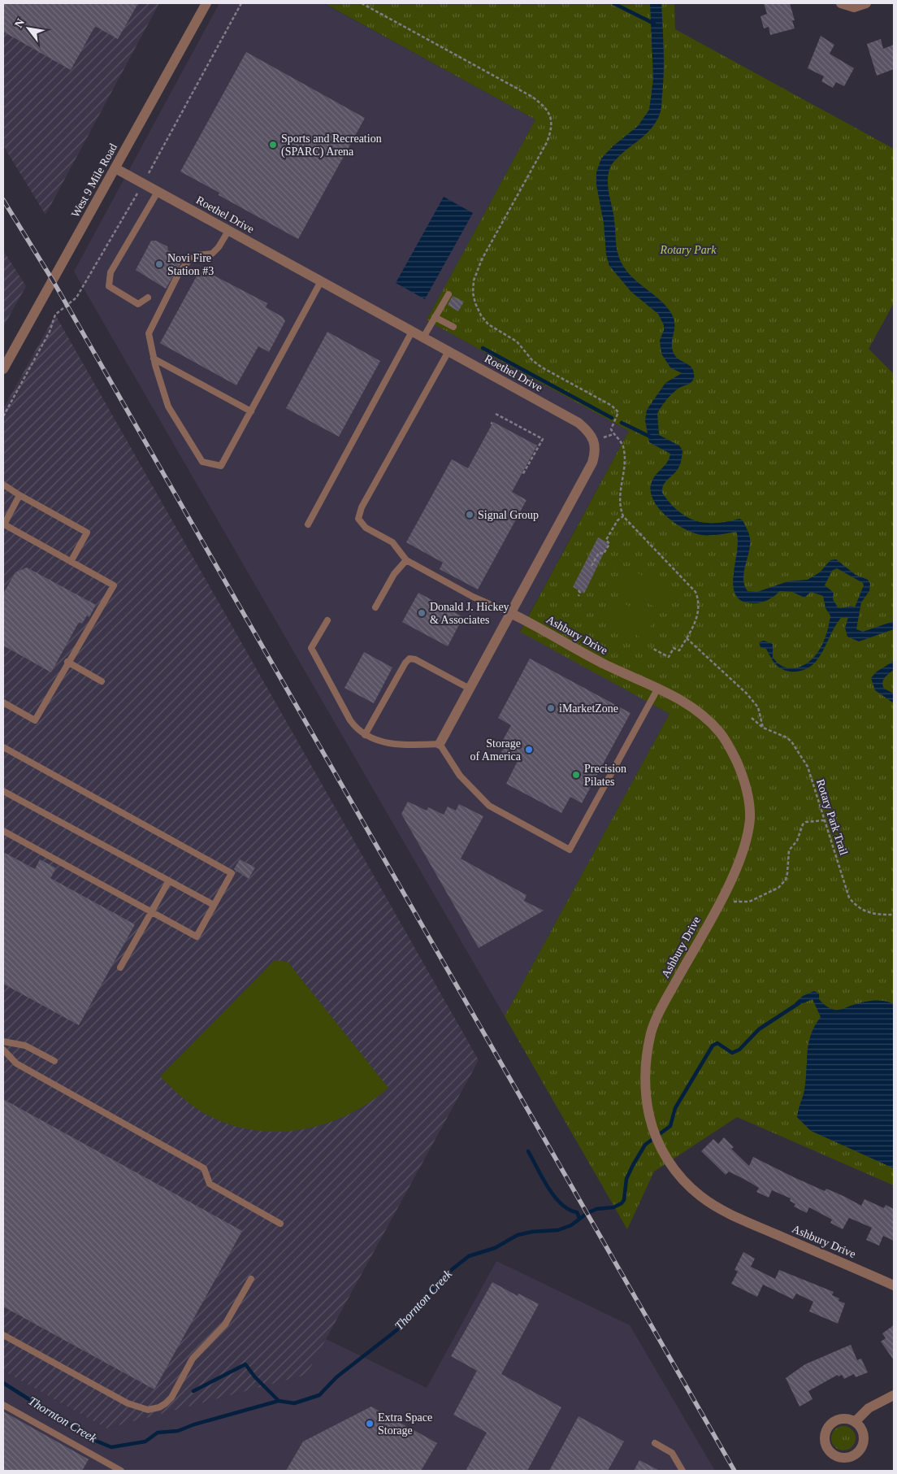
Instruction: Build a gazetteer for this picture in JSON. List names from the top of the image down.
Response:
{
  "streets": {
    "street": ["West 9 Mile Road", "Roethel Drive", "Ashbury Drive"],
    "path": ["Rotary Park Trail"]
  },
  "crossings": [
    ["West 9 Mile Road", "Roethel Drive"],
    ["Roethel Drive", "Ashbury Drive"]
  ],
  "water": ["Thornton Creek"],
  "parks": ["Rotary Park"],
  "places": [
    "Sports and Recreation (SPARC) Arena",
    "Novi Fire Station #3",
    "Signal Group",
    "Donald J. Hickey & Associates",
    "iMarketZone",
    "Storage of America",
    "Precision Pilates",
    "Extra Space Storage"
  ],
  "north": "top left"
}
